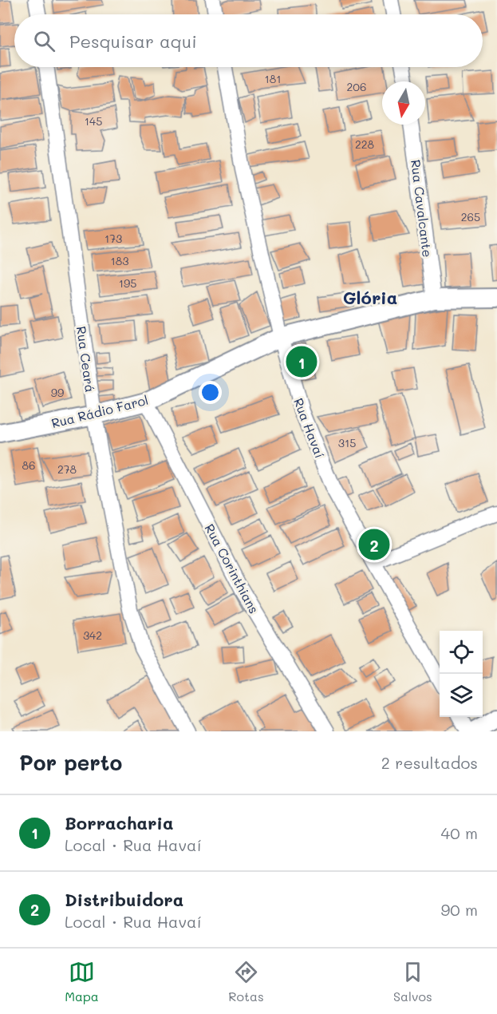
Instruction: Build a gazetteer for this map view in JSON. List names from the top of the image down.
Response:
{
  "streets": {
    "street": [
      "Rua Cavalcante",
      "Rua Ceará",
      "Rua Rádio Farol",
      "Rua Havaí",
      "Rua Corinthians"
    ]
  },
  "crossings": [
    ["Rua Cavalcante", "Rua Rádio Farol"],
    ["Rua Ceará", "Rua Rádio Farol"],
    ["Rua Rádio Farol", "Rua Havaí"],
    ["Rua Rádio Farol", "Rua Corinthians"]
  ],
  "districts": ["Glória"],
  "house_numbers": [
    "181",
    "206",
    "145",
    "228",
    "265",
    "173",
    "183",
    "195",
    "99",
    "315",
    "86",
    "278",
    "342"
  ],
  "north": "bottom",
  "page": {
    "search": "Pesquisar aqui",
    "pins": ["1", "2"],
    "heading": ["Por perto", "2 resultados"],
    "list": [
      {
        "mark": "1",
        "name": "Borracharia",
        "note": "Local · Rua Havaí",
        "value": "40 m"
      },
      {
        "mark": "2",
        "name": "Distribuidora",
        "note": "Local · Rua Havaí",
        "value": "90 m"
      }
    ],
    "nav": ["Mapa", "Rotas", "Salvos"]
  }
}
